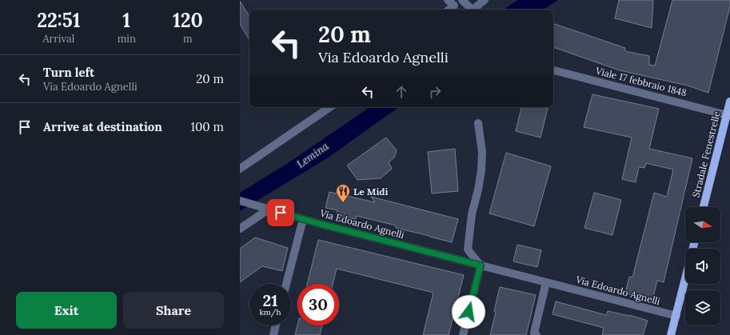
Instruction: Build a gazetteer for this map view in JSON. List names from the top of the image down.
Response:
{
  "streets": {
    "main road": ["Stradale Fenestrelle"],
    "street": ["Viale 17 febbraio 1848", "Via Edoardo Agnelli"]
  },
  "crossings": [
    ["Viale 17 febbraio 1848", "Stradale Fenestrelle"]
  ],
  "water": ["Lemina"],
  "places": {
    "restaurant": ["Le Midi"]
  },
  "north": "right",
  "page": {
    "eta": [
      "22:51",
      "Arrival",
      "1",
      "min",
      "120",
      "m"
    ],
    "turn": ["20 m", "Via Edoardo Agnelli"],
    "list": [
      {
        "name": "Turn left",
        "note": "Via Edoardo Agnelli",
        "value": "20 m"
      },
      {
        "name": "Arrive at destination",
        "value": "100 m"
      }
    ],
    "speed": "21 km/h",
    "limit": "30",
    "buttons": ["Exit", "Share"]
  }
}
